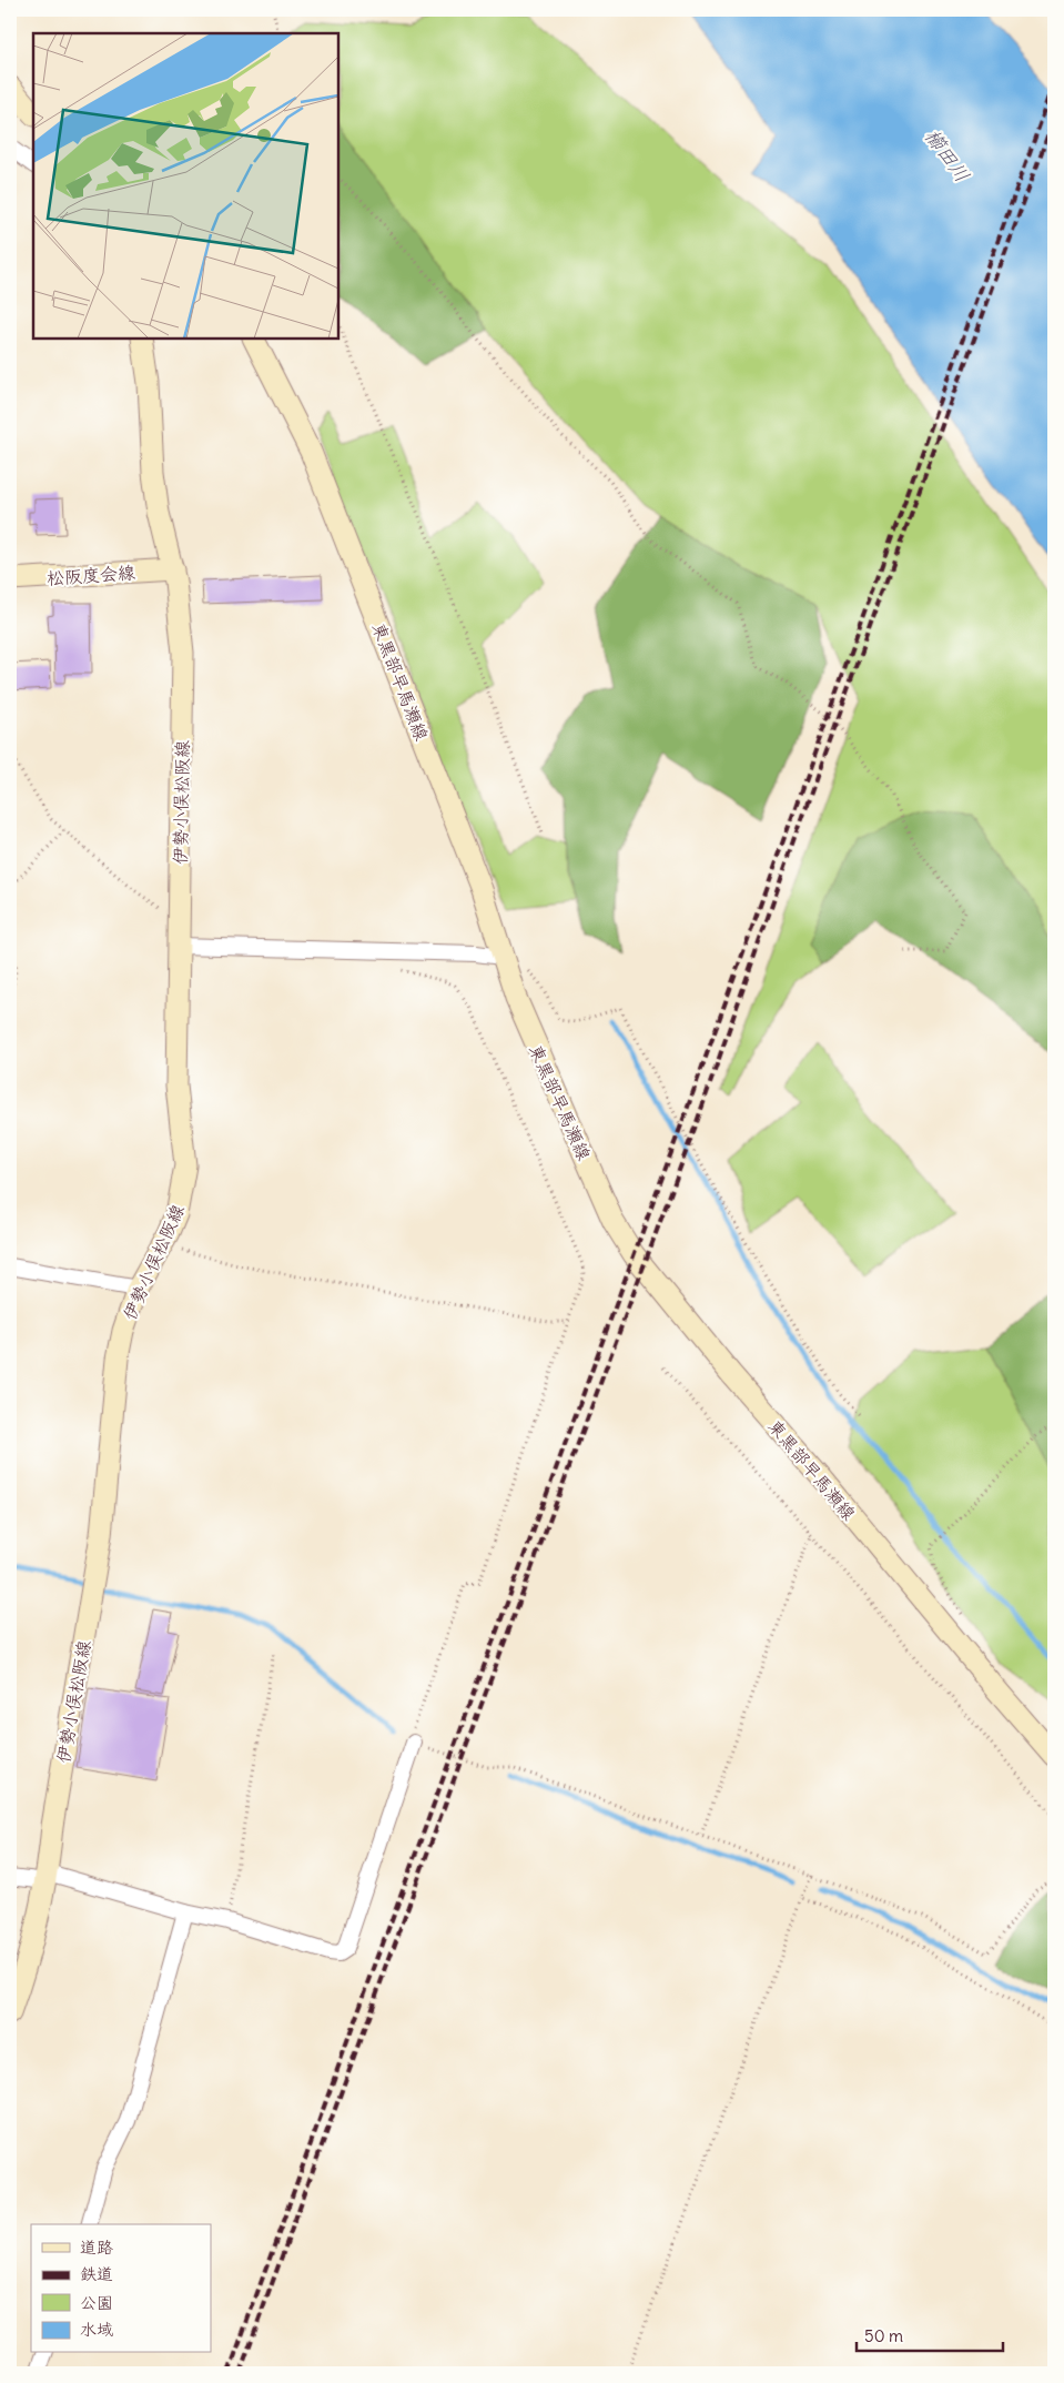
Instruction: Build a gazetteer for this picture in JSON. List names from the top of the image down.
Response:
{
  "streets": {
    "main road": ["松阪度会線", "東黒部早馬瀬線", "伊勢小俣松阪線"]
  },
  "crossings": [
    ["松阪度会線", "伊勢小俣松阪線"]
  ],
  "water": ["櫛田川"],
  "legend": [
    "道路",
    "鉄道",
    "公園",
    "水域"
  ],
  "scale_bar": "50 m"
}
